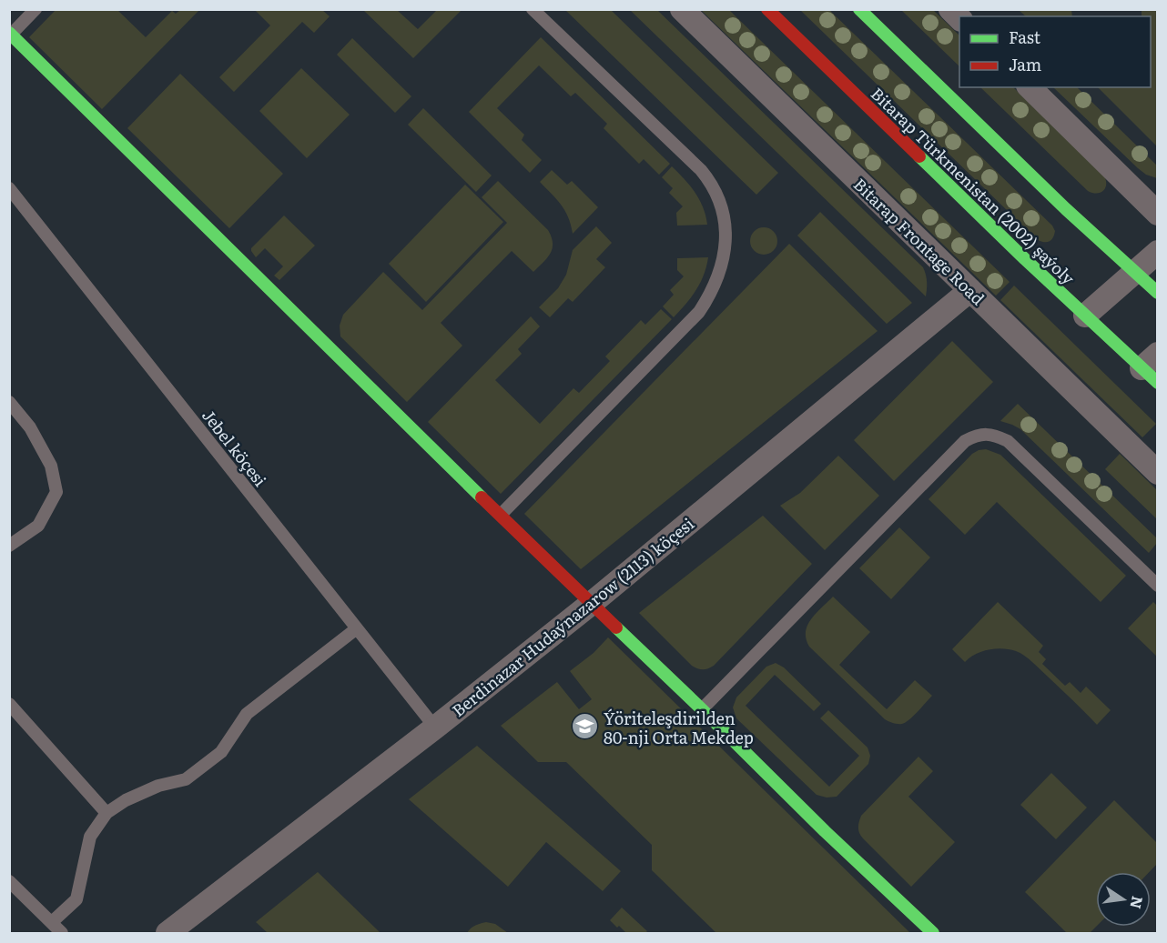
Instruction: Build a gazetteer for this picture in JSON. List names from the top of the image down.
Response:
{
  "streets": {
    "street": ["Bitarap Türkmenistan (2002) şaýoly", "Bitarap Frontage Road", "Berdinazar Hudaýnazarow (2113) köçesi"],
    "lane": ["Jebel köçesi"]
  },
  "crossings": [
    ["Bitarap Frontage Road", "Berdinazar Hudaýnazarow (2113) köçesi"],
    ["Jebel köçesi", "Berdinazar Hudaýnazarow (2113) köçesi"]
  ],
  "places": {
    "school or university": ["Ýöriteleşdirilden 80-nji Orta Mekdep"]
  },
  "legend": ["Fast", "Jam"],
  "north": "right"
}
